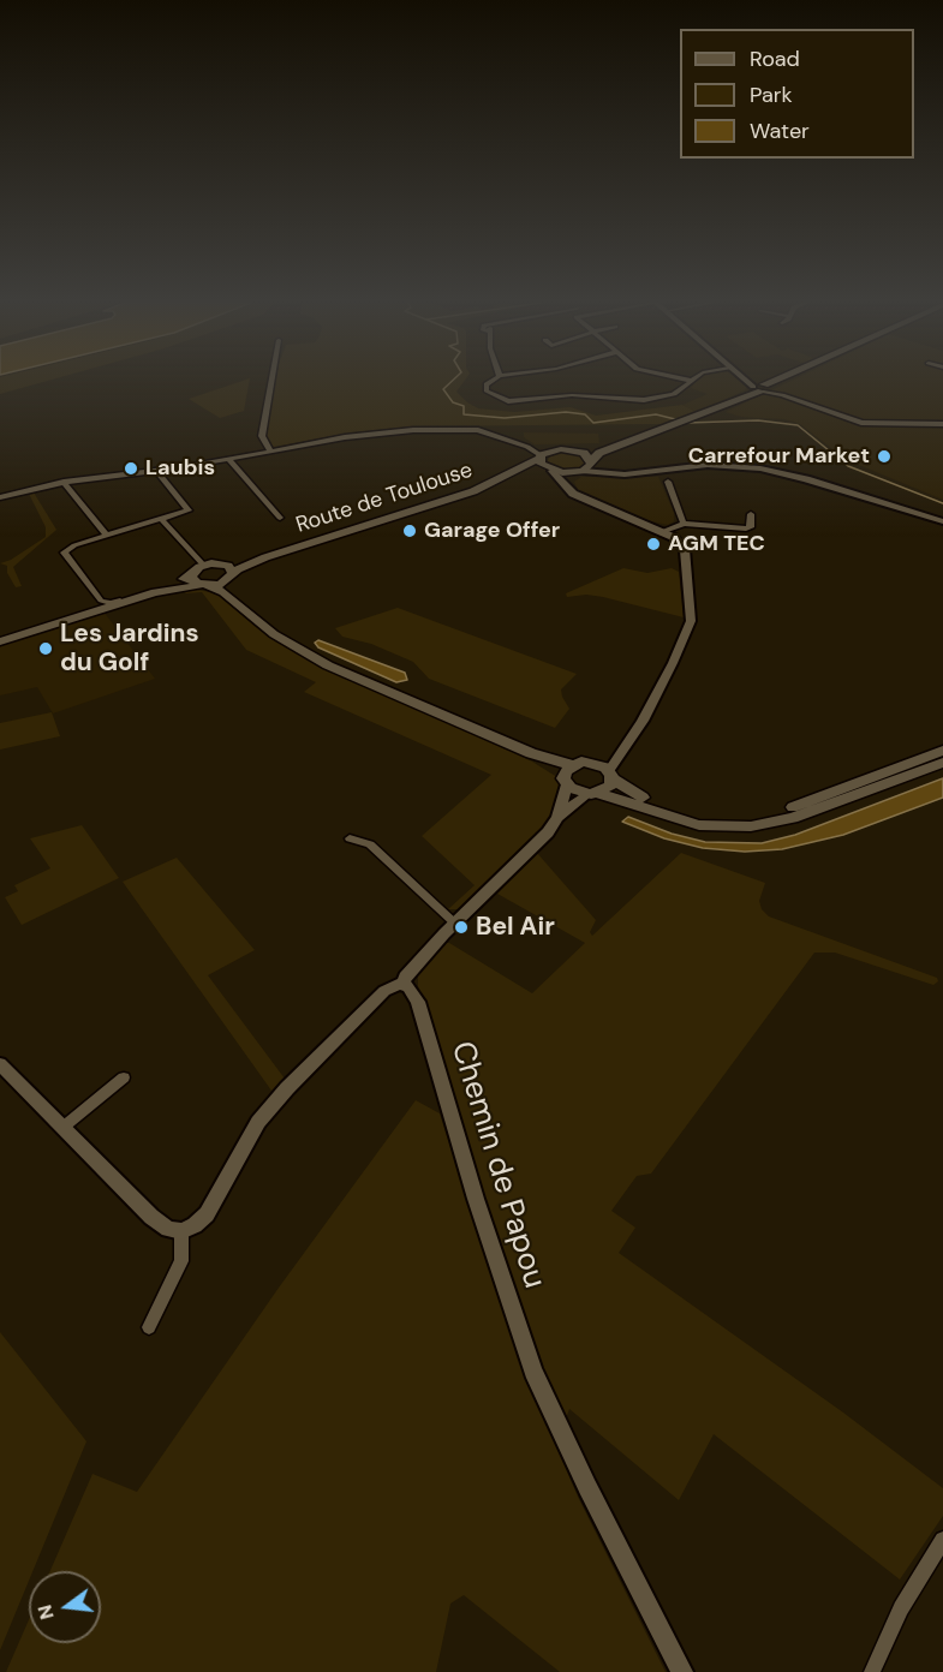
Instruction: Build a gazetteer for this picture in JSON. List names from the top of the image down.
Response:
{
  "streets": {
    "main road": ["Route de Toulouse"],
    "street": ["Chemin de Papou"]
  },
  "places": [
    "Carrefour Market",
    "Laubis",
    "Garage Offer",
    "AGM TEC",
    "Les Jardins du Golf",
    "Bel Air"
  ],
  "legend": ["Road", "Park", "Water"],
  "north": "left"
}
